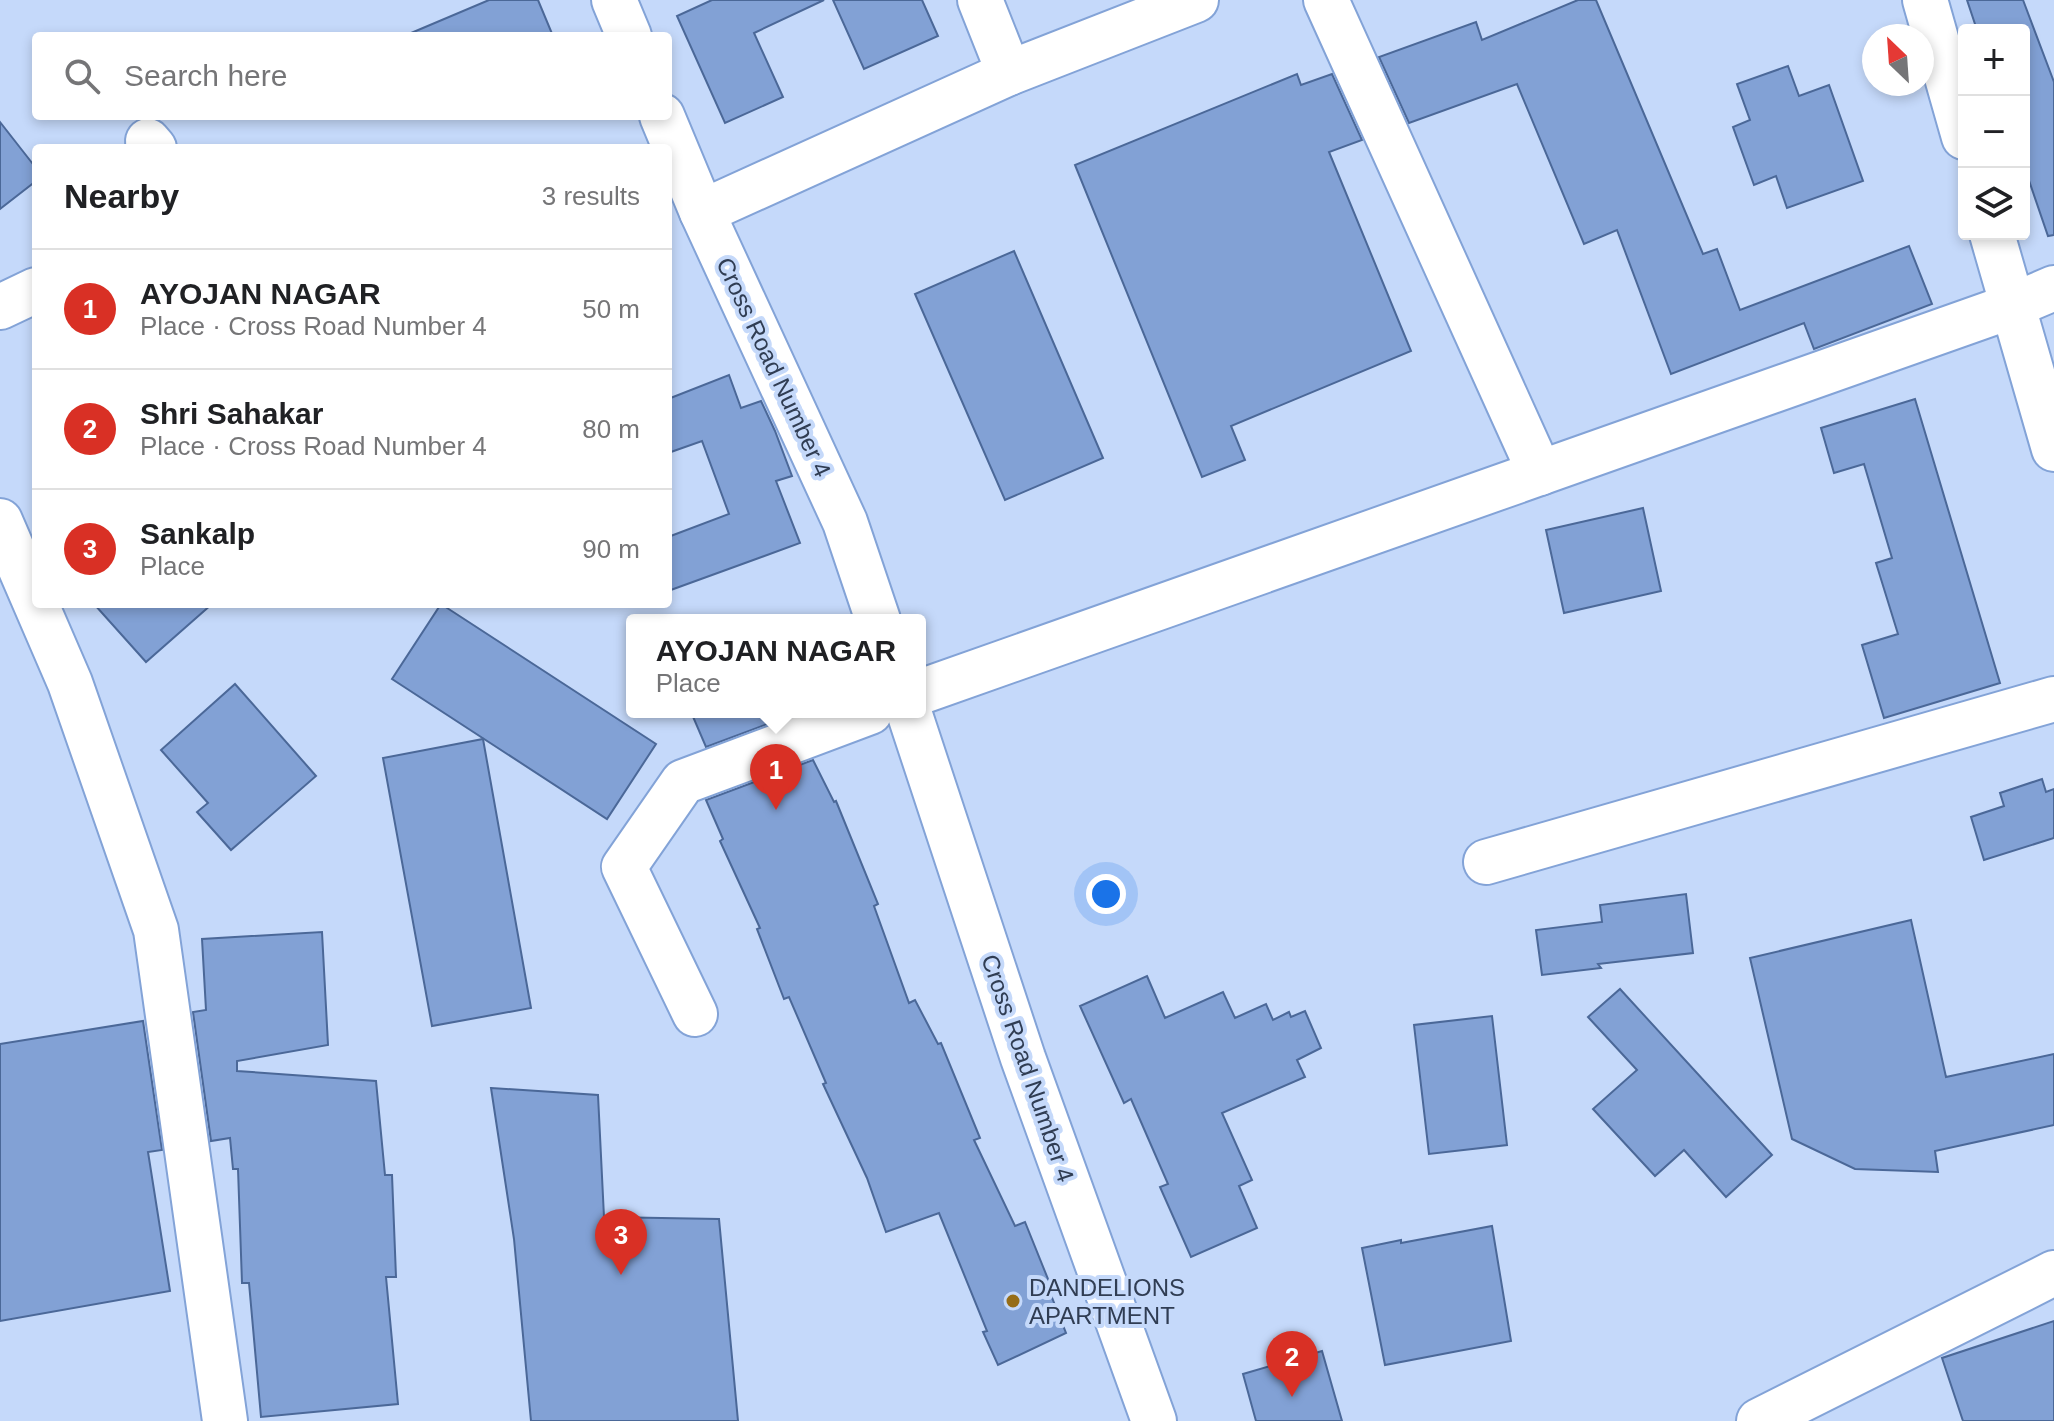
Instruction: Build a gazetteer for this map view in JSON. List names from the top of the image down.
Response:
{
  "streets": {
    "street": ["Cross Road Number 4"]
  },
  "places": ["DANDELIONS APARTMENT"],
  "north": "top left",
  "page": {
    "map_buttons": ["+", "−"],
    "search": "Search here",
    "heading": ["Nearby", "3 results"],
    "list": [
      {
        "mark": "1",
        "name": "AYOJAN NAGAR",
        "note": "Place · Cross Road Number 4",
        "value": "50 m"
      },
      {
        "mark": "2",
        "name": "Shri Sahakar",
        "note": "Place · Cross Road Number 4",
        "value": "80 m"
      },
      {
        "mark": "3",
        "name": "Sankalp",
        "note": "Place",
        "value": "90 m"
      }
    ],
    "popup": ["AYOJAN NAGAR", "Place"],
    "pins": ["1", "3", "2"]
  }
}
